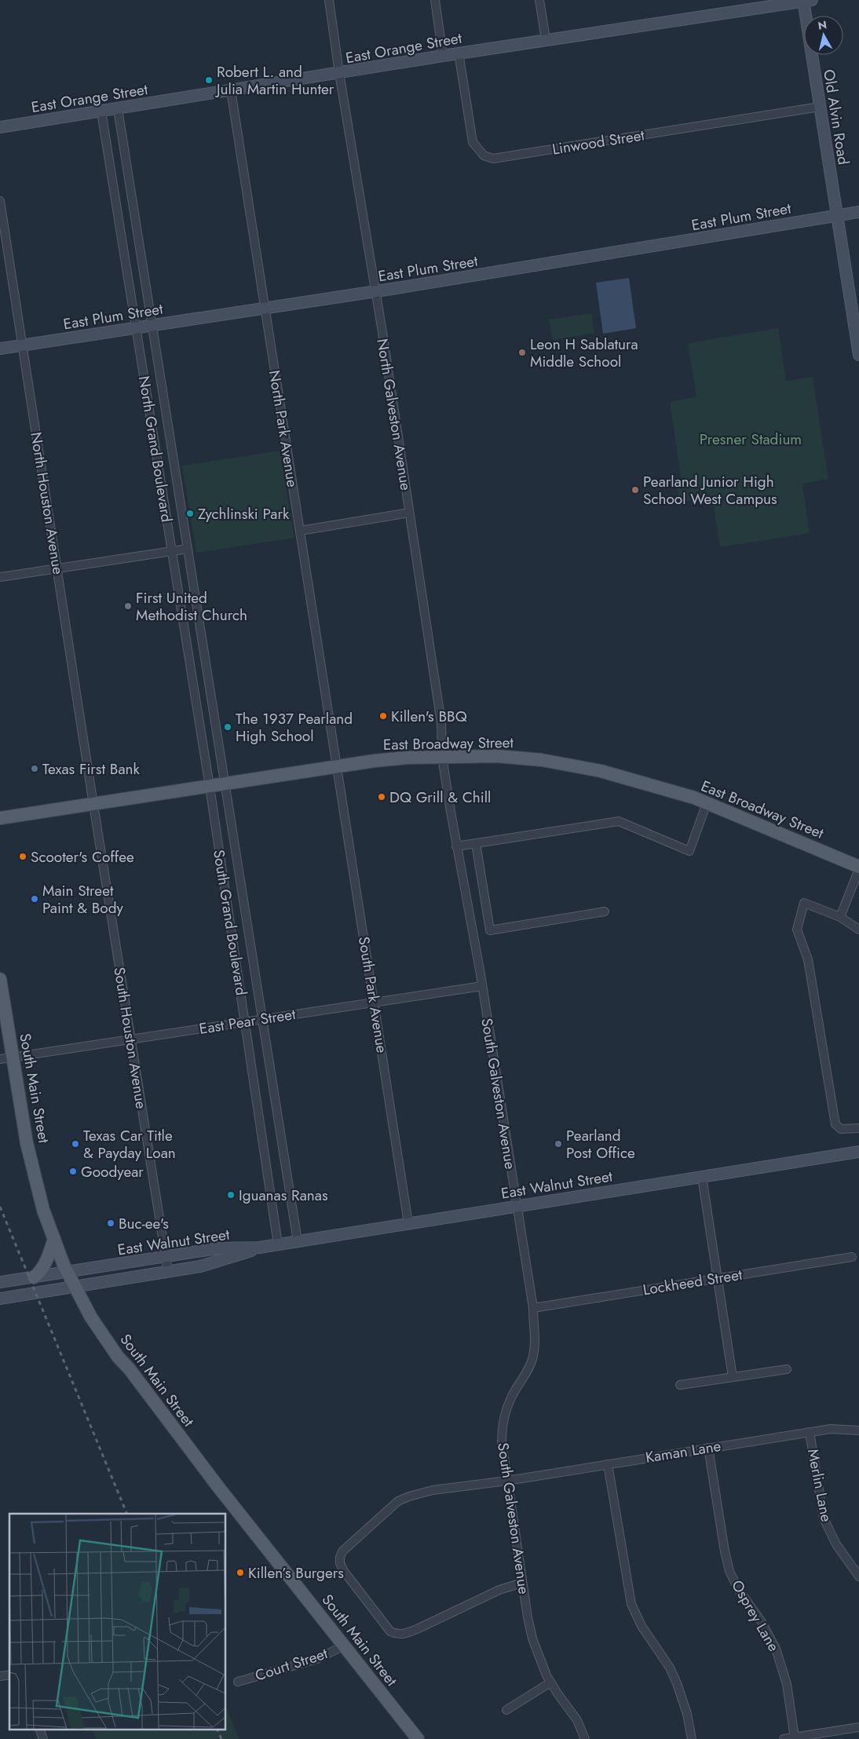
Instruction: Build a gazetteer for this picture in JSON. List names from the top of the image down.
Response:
{
  "streets": {
    "main road": ["East Broadway Street", "South Main Street"],
    "street": [
      "East Orange Street",
      "Old Alvin Road",
      "Linwood Street",
      "East Plum Street",
      "North Galveston Avenue",
      "North Park Avenue",
      "North Grand Boulevard",
      "North Houston Avenue",
      "South Grand Boulevard",
      "South Park Avenue",
      "East Pear Street",
      "South Houston Avenue",
      "South Galveston Avenue",
      "East Walnut Street",
      "Lockheed Street",
      "Kaman Lane",
      "Merlin Lane",
      "Osprey Lane",
      "Court Street"
    ]
  },
  "crossings": [
    ["East Orange Street", "Old Alvin Road"],
    ["East Orange Street", "Linwood Street"],
    ["East Orange Street", "North Galveston Avenue"],
    ["East Orange Street", "North Park Avenue"],
    ["East Orange Street", "North Grand Boulevard"],
    ["Old Alvin Road", "Linwood Street"],
    ["Old Alvin Road", "East Plum Street"],
    ["East Plum Street", "North Galveston Avenue"],
    ["East Plum Street", "North Park Avenue"],
    ["East Plum Street", "North Grand Boulevard"],
    ["East Plum Street", "North Houston Avenue"],
    ["North Galveston Avenue", "East Broadway Street"],
    ["North Galveston Avenue", "South Galveston Avenue"],
    ["North Park Avenue", "East Broadway Street"],
    ["North Park Avenue", "South Park Avenue"],
    ["North Grand Boulevard", "East Broadway Street"],
    ["North Grand Boulevard", "South Grand Boulevard"],
    ["North Houston Avenue", "East Broadway Street"],
    ["North Houston Avenue", "South Houston Avenue"],
    ["East Broadway Street", "South Grand Boulevard"],
    ["East Broadway Street", "South Park Avenue"],
    ["East Broadway Street", "South Houston Avenue"],
    ["East Broadway Street", "South Galveston Avenue"],
    ["South Grand Boulevard", "East Pear Street"],
    ["South Grand Boulevard", "East Walnut Street"],
    ["South Park Avenue", "East Pear Street"],
    ["South Park Avenue", "East Walnut Street"],
    ["East Pear Street", "South Houston Avenue"],
    ["East Pear Street", "South Main Street"],
    ["East Pear Street", "South Galveston Avenue"],
    ["South Houston Avenue", "East Walnut Street"],
    ["South Main Street", "East Walnut Street"],
    ["South Main Street", "Court Street"],
    ["South Galveston Avenue", "East Walnut Street"],
    ["South Galveston Avenue", "Lockheed Street"],
    ["South Galveston Avenue", "Kaman Lane"],
    ["Kaman Lane", "Merlin Lane"],
    ["Kaman Lane", "Osprey Lane"]
  ],
  "parks": ["Presner Stadium"],
  "places": [
    "Robert L. and Julia Martin Hunter",
    "Leon H Sablatura Middle School",
    "Pearland Junior High School West Campus",
    "Zychlinski Park",
    "First United Methodist Church",
    "Killen's BBQ",
    "The 1937 Pearland High School",
    "Texas First Bank",
    "DQ Grill & Chill",
    "Scooter's Coffee",
    "Main Street Paint & Body",
    "Texas Car Title & Payday Loan",
    "Pearland Post Office",
    "Goodyear",
    "Iguanas Ranas",
    "Buc-ee's",
    "Killen’s Burgers"
  ],
  "north": "top"
}
